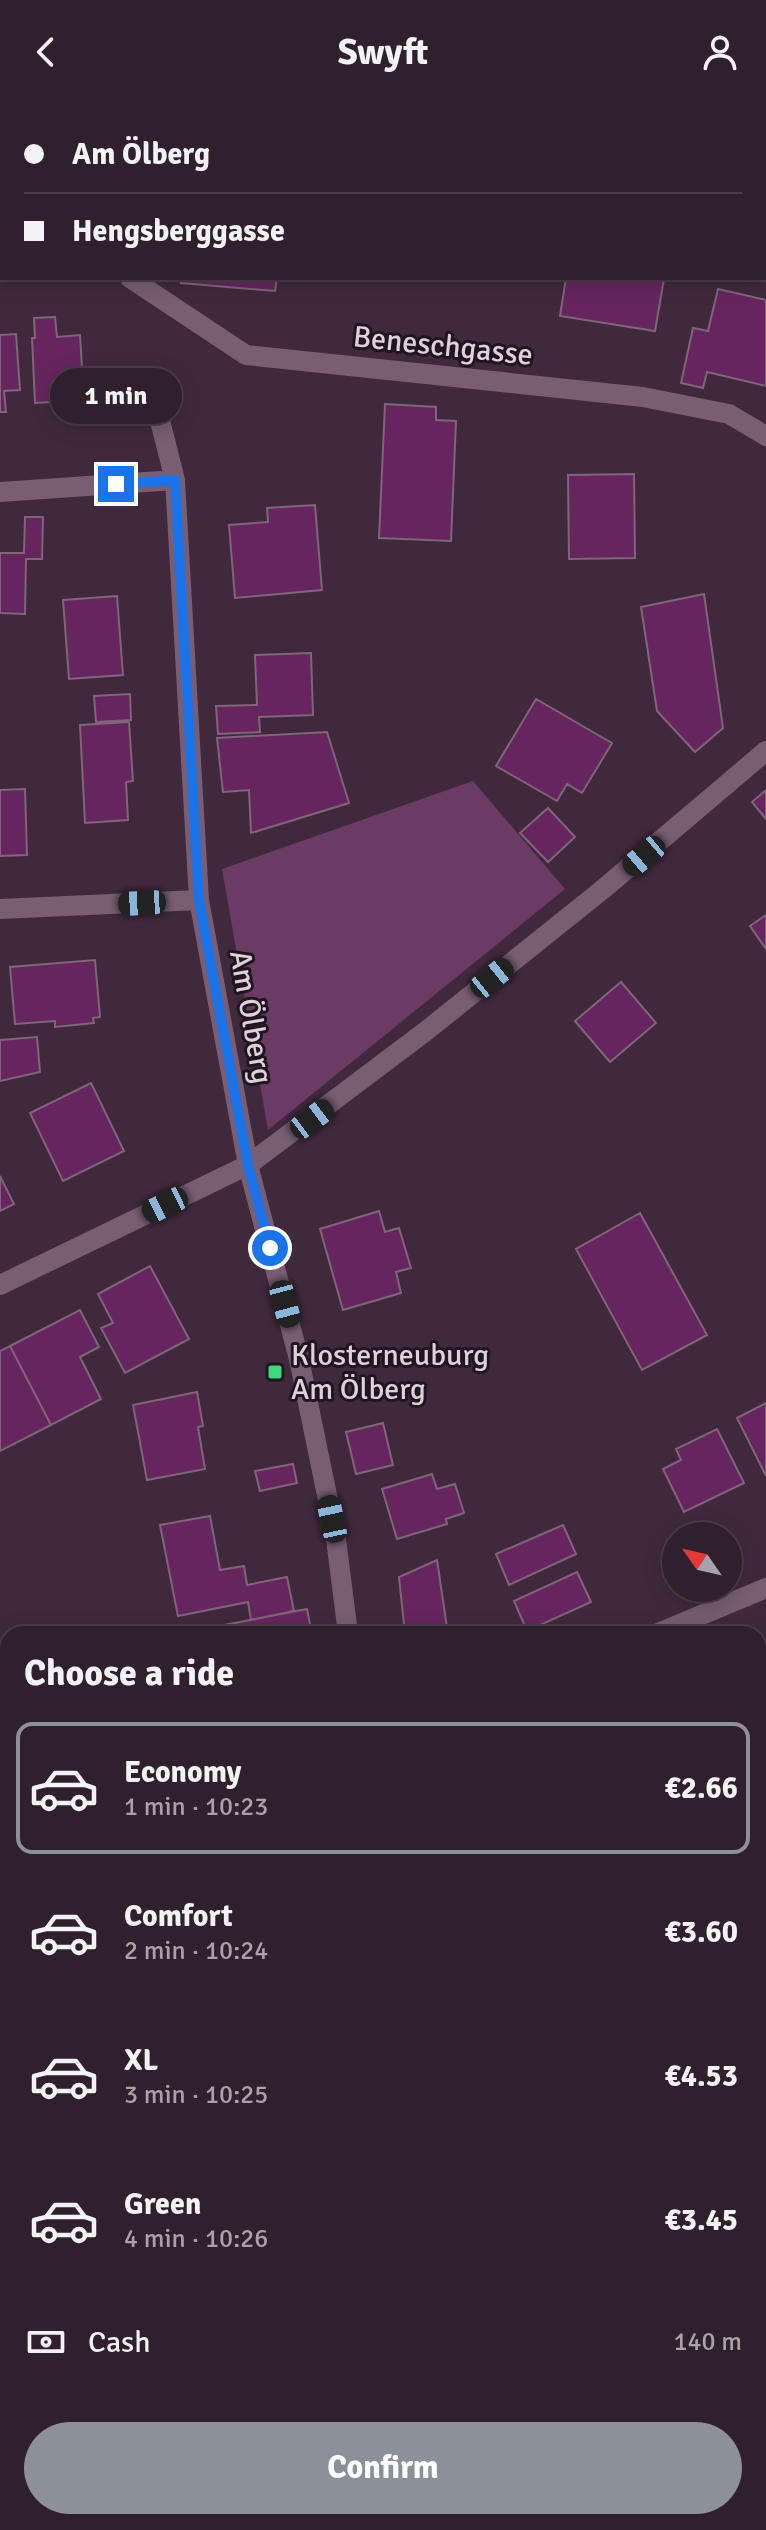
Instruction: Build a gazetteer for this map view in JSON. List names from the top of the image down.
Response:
{
  "streets": {
    "street": ["Beneschgasse", "Am Ölberg"]
  },
  "places": {
    "transit": ["Klosterneuburg Am Ölberg"]
  },
  "north": "top left",
  "page": {
    "header": "Swyft",
    "banner": ["Am Ölberg", "Hengsberggasse"],
    "bubble": "1 min",
    "heading": "Choose a ride",
    "list": [
      {
        "name": "Economy",
        "note": "1 min · 10:23",
        "value": "€2.66"
      },
      {
        "name": "Comfort",
        "note": "2 min · 10:24",
        "value": "€3.60"
      },
      {
        "name": "XL",
        "note": "3 min · 10:25",
        "value": "€4.53"
      },
      {
        "name": "Green",
        "note": "4 min · 10:26",
        "value": "€3.45"
      }
    ],
    "pay": ["Cash", "140 m"],
    "buttons": "Confirm"
  }
}
